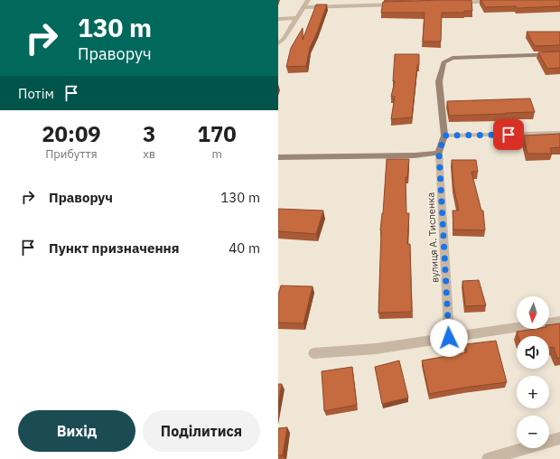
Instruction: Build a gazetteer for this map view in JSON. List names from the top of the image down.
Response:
{
  "streets": {
    "street": ["вулиця А. Тисленка"]
  },
  "north": "bottom",
  "page": {
    "turn": ["130 m", "Праворуч"],
    "then": "Потім",
    "eta": [
      "20:09",
      "Прибуття",
      "3",
      "хв",
      "170",
      "m"
    ],
    "list": [
      {
        "name": "Праворуч",
        "value": "130 m"
      },
      {
        "name": "Пункт призначення",
        "value": "40 m"
      }
    ],
    "map_buttons": ["+", "−"],
    "buttons": ["Вихід", "Поділитися"]
  }
}
